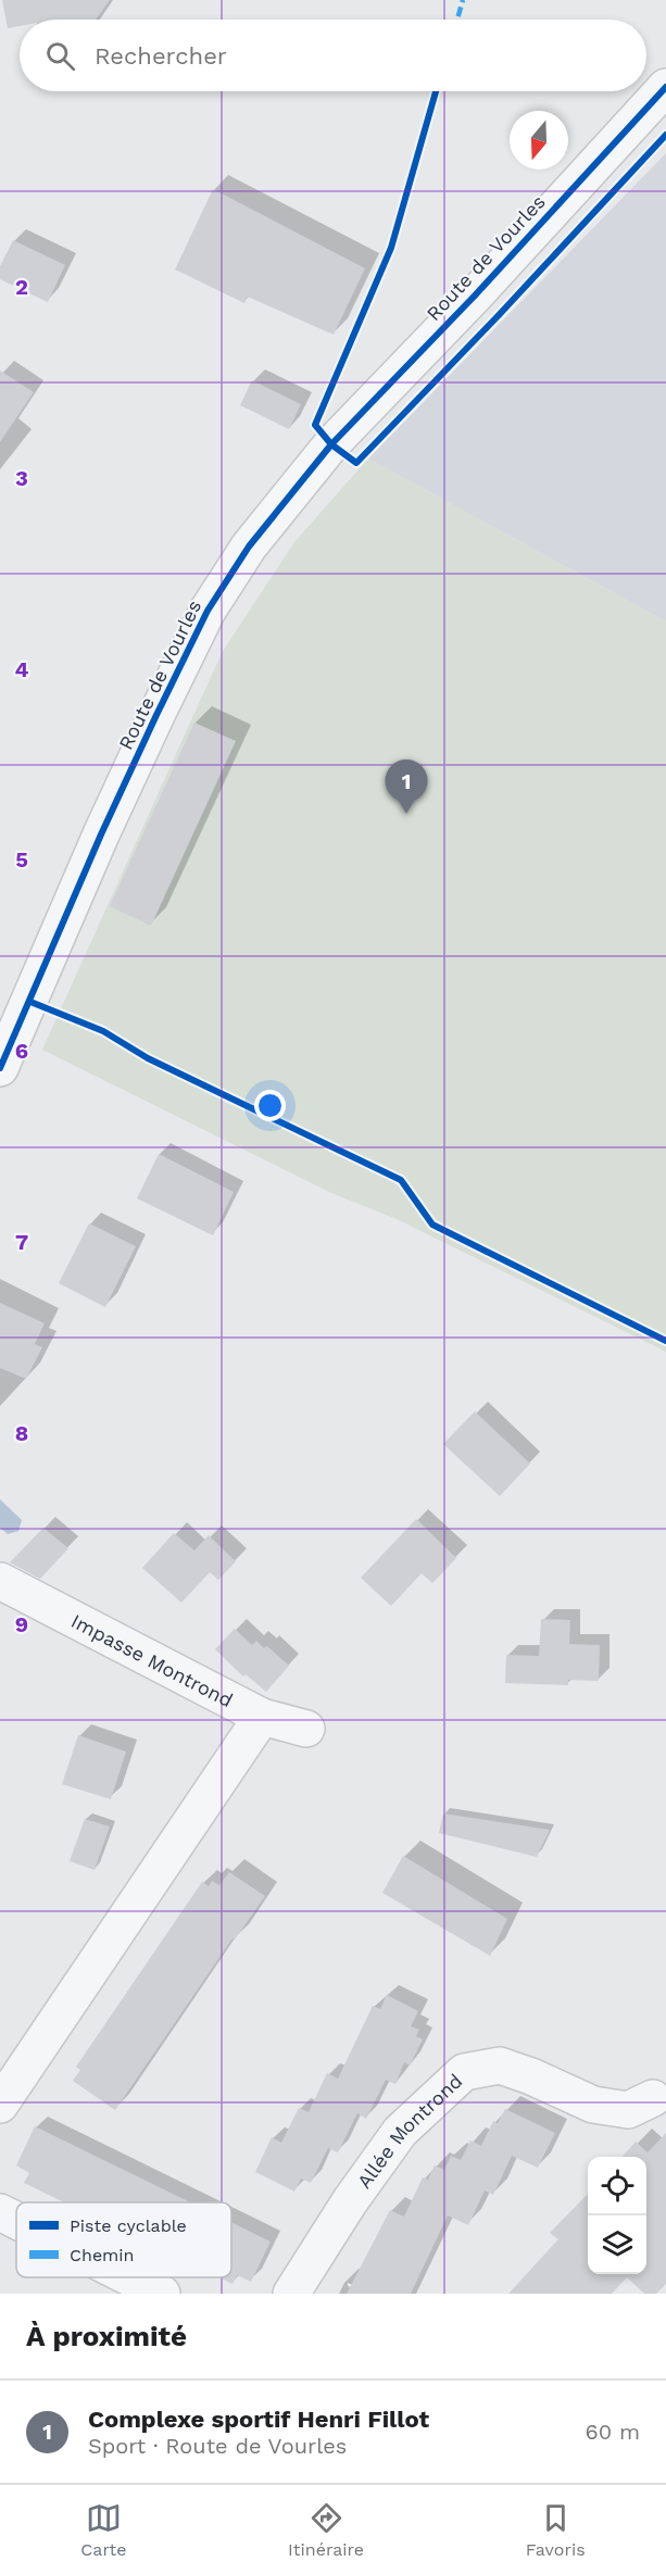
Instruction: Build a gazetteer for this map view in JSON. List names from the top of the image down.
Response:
{
  "streets": {
    "street": ["Route de Vourles", "Impasse Montrond", "Allée Montrond"]
  },
  "legend": ["Piste cyclable", "Chemin"],
  "north": "bottom",
  "page": {
    "search": "Rechercher",
    "pins": "1",
    "heading": "À proximité",
    "list": [
      {
        "mark": "1",
        "name": "Complexe sportif Henri Fillot",
        "note": "Sport · Route de Vourles",
        "value": "60 m"
      }
    ],
    "nav": ["Carte", "Itinéraire", "Favoris"]
  },
  "grid": {
    "rows": [
      "2",
      "3",
      "4",
      "5",
      "6",
      "7",
      "8",
      "9"
    ]
  }
}
